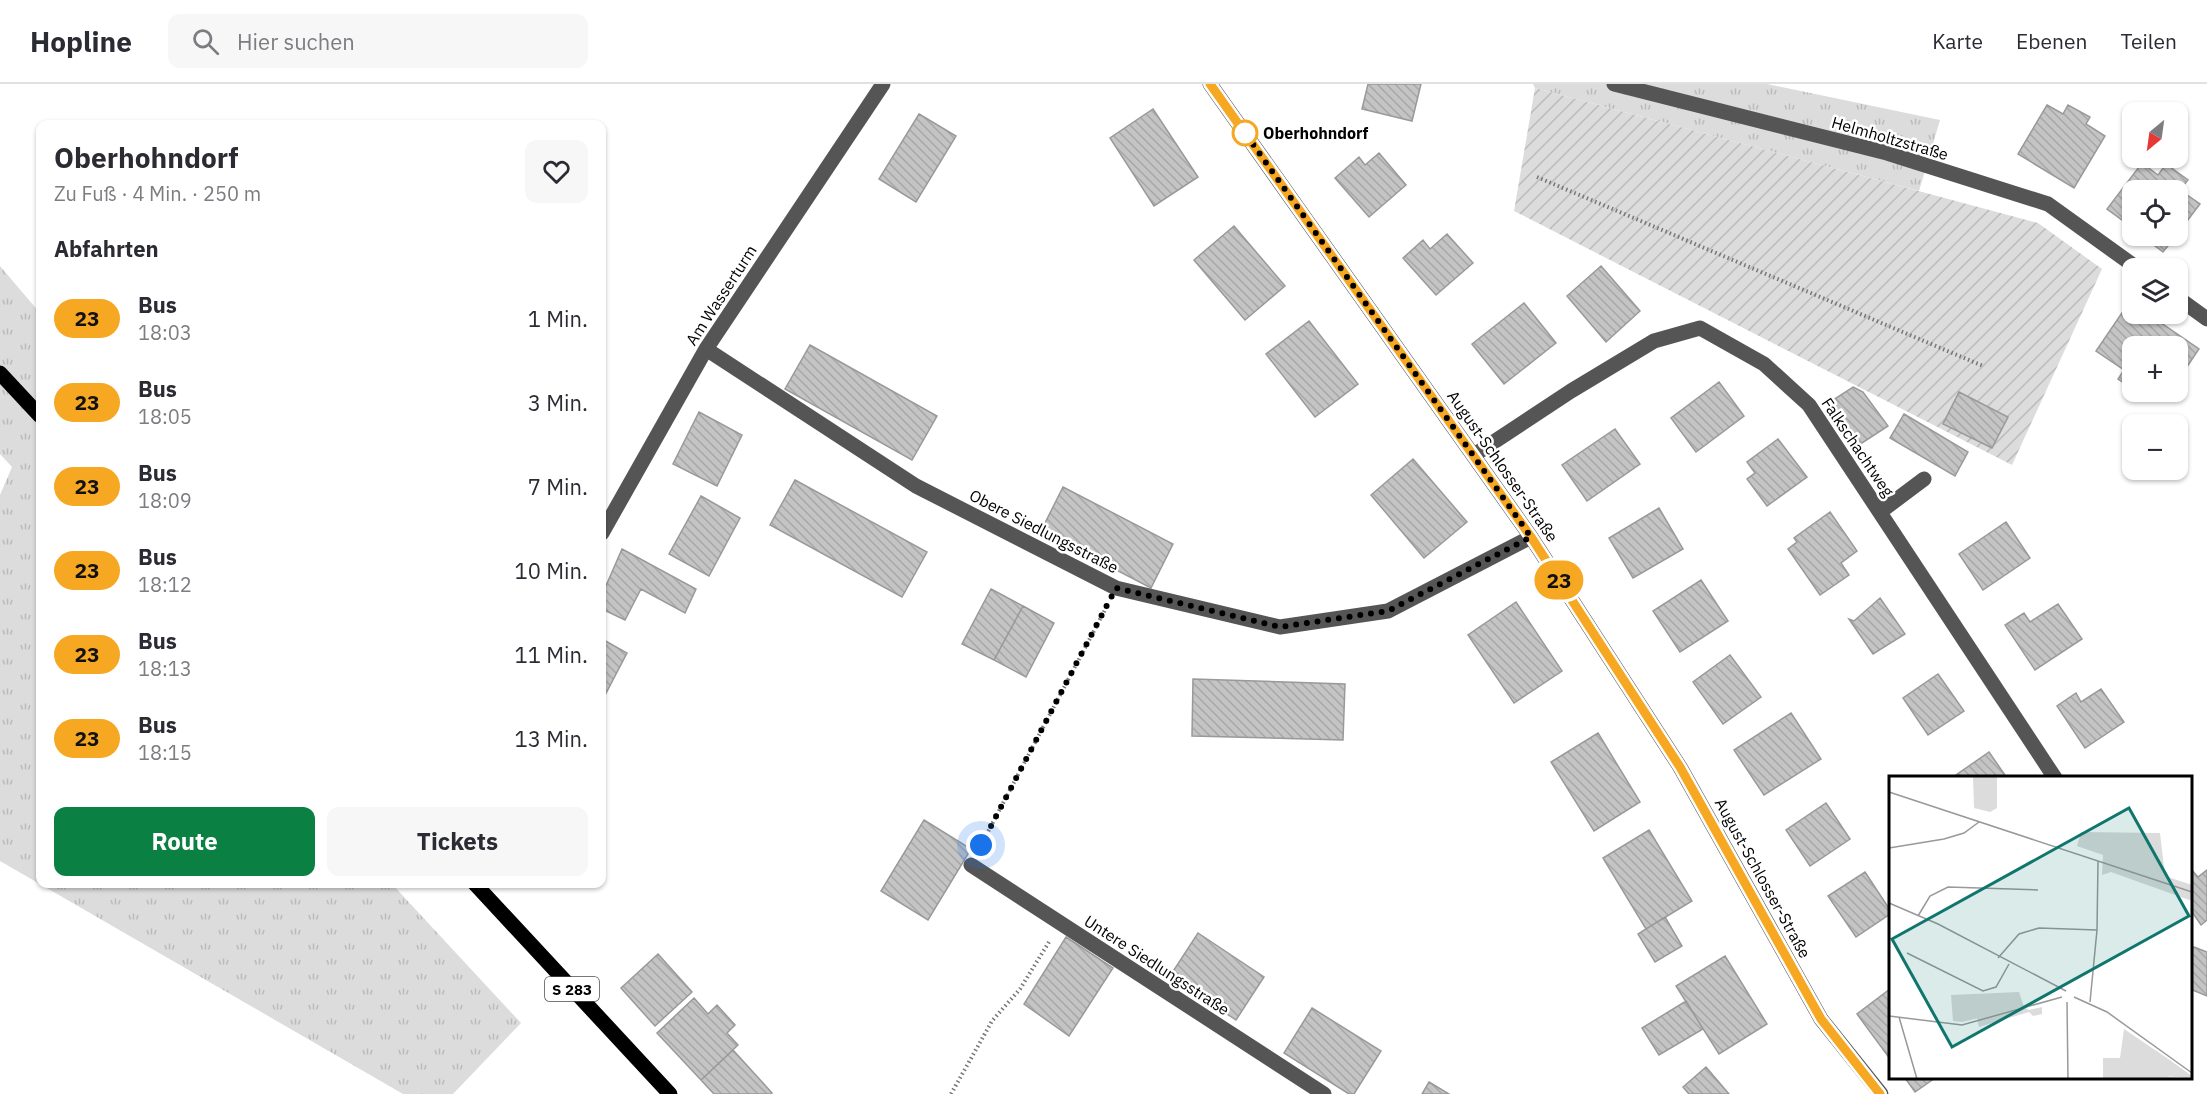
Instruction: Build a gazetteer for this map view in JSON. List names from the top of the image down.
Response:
{
  "streets": {
    "main road": ["S 283"],
    "street": [
      "Helmholtzstraße",
      "Am Wasserturm",
      "Falkschachtweg",
      "August-Schlosser-Straße",
      "Obere Siedlungsstraße",
      "Untere Siedlungsstraße"
    ]
  },
  "crossings": [
    ["Am Wasserturm", "Obere Siedlungsstraße"],
    ["Falkschachtweg", "August-Schlosser-Straße"],
    ["August-Schlosser-Straße", "Obere Siedlungsstraße"]
  ],
  "places": ["Oberhohndorf"],
  "lines": ["bus line 23"],
  "north": "bottom left",
  "page": {
    "header": "Hopline",
    "search": "Hier suchen",
    "nav": ["Karte", "Ebenen", "Teilen"],
    "on_map": "23",
    "map_buttons": ["+", "−"],
    "heading": [
      ["Oberhohndorf", "Zu Fuß · 4 Min. · 250 m"],
      "Abfahrten"
    ],
    "list": [
      {
        "mark": "23",
        "name": "Bus",
        "note": "18:03",
        "value": "1 Min."
      },
      {
        "mark": "23",
        "name": "Bus",
        "note": "18:05",
        "value": "3 Min."
      },
      {
        "mark": "23",
        "name": "Bus",
        "note": "18:09",
        "value": "7 Min."
      },
      {
        "mark": "23",
        "name": "Bus",
        "note": "18:12",
        "value": "10 Min."
      },
      {
        "mark": "23",
        "name": "Bus",
        "note": "18:13",
        "value": "11 Min."
      },
      {
        "mark": "23",
        "name": "Bus",
        "note": "18:15",
        "value": "13 Min."
      }
    ],
    "buttons": ["Route", "Tickets"]
  }
}
